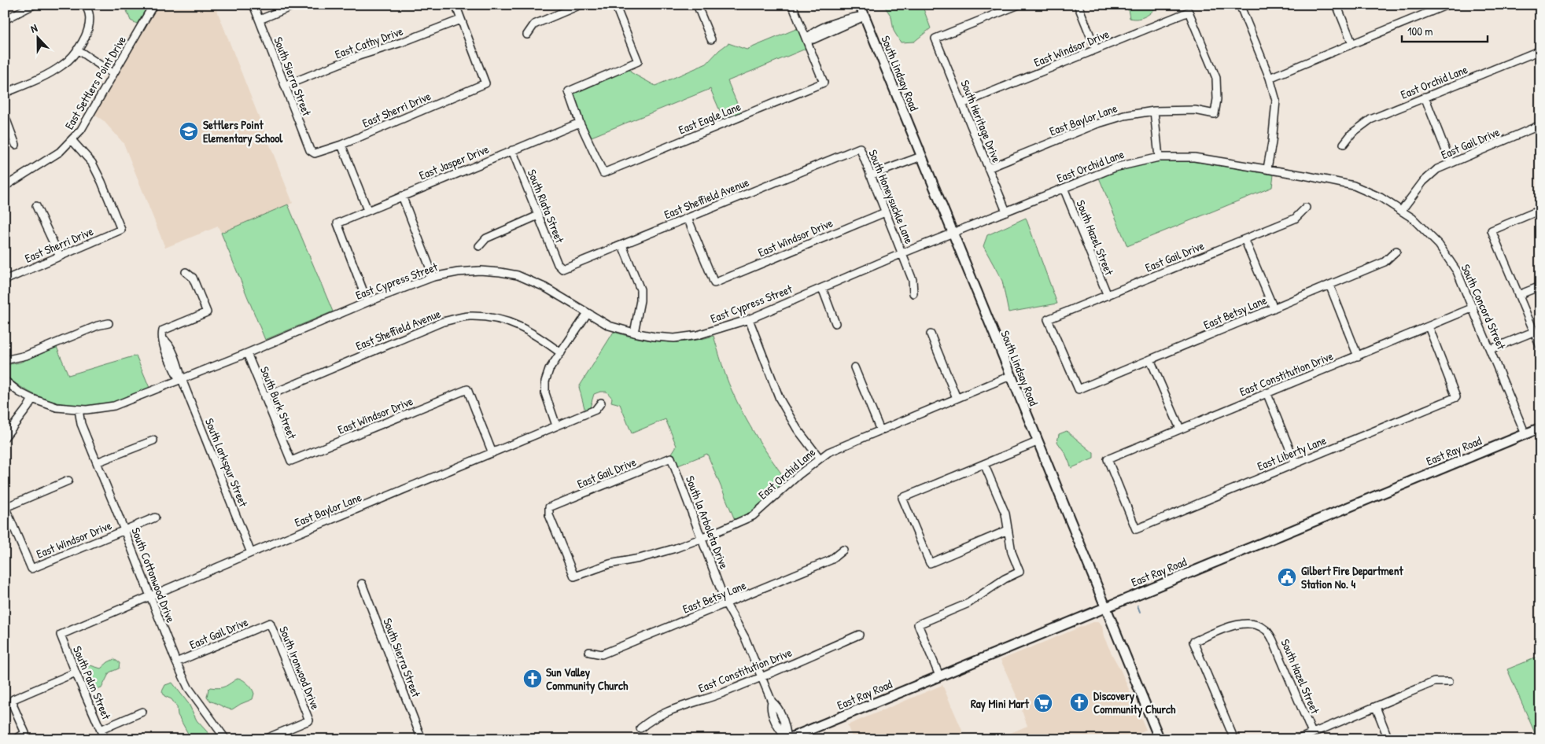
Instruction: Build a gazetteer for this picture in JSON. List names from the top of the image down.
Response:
{
  "streets": {
    "main road": ["South Lindsay Road", "East Ray Road"],
    "street": [
      "East Cathy Drive",
      "East Windsor Drive",
      "South Sierra Street",
      "East Orchid Lane",
      "East Settlers Point Drive",
      "East Sherri Drive",
      "East Eagle Lane",
      "East Baylor Lane",
      "South Heritage Drive",
      "East Gail Drive",
      "East Jasper Drive",
      "South Honeysuckle Lane",
      "East Sheffield Avenue",
      "South Riata Street",
      "South Hazel Street",
      "East Cypress Street",
      "South Concord Street",
      "East Betsy Lane",
      "East Constitution Drive",
      "South Burk Street",
      "East Liberty Lane",
      "South Larkspur Street",
      "South la Arboleta Drive",
      "South Cottonwood Drive",
      "South Ironwood Drive",
      "South Palm Street"
    ]
  },
  "crossings": [
    ["East Cathy Drive", "South Sierra Street"],
    ["East Cathy Drive", "East Sherri Drive"],
    ["East Windsor Drive", "East Baylor Lane"],
    ["East Windsor Drive", "South Heritage Drive"],
    ["East Windsor Drive", "South Honeysuckle Lane"],
    ["East Windsor Drive", "East Sheffield Avenue"],
    ["East Windsor Drive", "South Burk Street"],
    ["East Windsor Drive", "South Cottonwood Drive"],
    ["South Lindsay Road", "East Orchid Lane"],
    ["South Lindsay Road", "East Cypress Street"],
    ["South Lindsay Road", "East Ray Road"],
    ["South Sierra Street", "East Sherri Drive"],
    ["East Orchid Lane", "South Heritage Drive"],
    ["East Orchid Lane", "East Gail Drive"],
    ["East Orchid Lane", "South Hazel Street"],
    ["East Orchid Lane", "East Cypress Street"],
    ["East Orchid Lane", "South Concord Street"],
    ["East Orchid Lane", "South la Arboleta Drive"],
    ["East Settlers Point Drive", "East Sherri Drive"],
    ["East Eagle Lane", "East Jasper Drive"],
    ["East Baylor Lane", "South Heritage Drive"],
    ["East Baylor Lane", "South Larkspur Street"],
    ["East Baylor Lane", "South Cottonwood Drive"],
    ["East Baylor Lane", "South Palm Street"],
    ["East Gail Drive", "South Hazel Street"],
    ["East Gail Drive", "South Concord Street"],
    ["East Gail Drive", "East Betsy Lane"],
    ["East Gail Drive", "South la Arboleta Drive"],
    ["East Gail Drive", "South Cottonwood Drive"],
    ["East Gail Drive", "South Ironwood Drive"],
    ["East Jasper Drive", "South Riata Street"],
    ["East Jasper Drive", "East Cypress Street"],
    ["South Honeysuckle Lane", "East Sheffield Avenue"],
    ["South Honeysuckle Lane", "East Cypress Street"],
    ["East Sheffield Avenue", "South Riata Street"],
    ["East Sheffield Avenue", "South Burk Street"],
    ["East Cypress Street", "South Burk Street"],
    ["East Cypress Street", "South Larkspur Street"],
    ["East Cypress Street", "South Cottonwood Drive"],
    ["South Concord Street", "East Constitution Drive"],
    ["South Concord Street", "East Ray Road"],
    ["East Betsy Lane", "South la Arboleta Drive"],
    ["East Constitution Drive", "East Liberty Lane"],
    ["East Constitution Drive", "South la Arboleta Drive"],
    ["East Ray Road", "South la Arboleta Drive"]
  ],
  "places": {
    "school or university": ["Settlers Point Elementary School"],
    "public building": ["Gilbert Fire Department Station No. 4"],
    "church": ["Sun Valley Community Church", "Discovery Community Church"],
    "supermarket": ["Ray Mini Mart"]
  },
  "scale_bar": "100 m",
  "north": "top"
}
